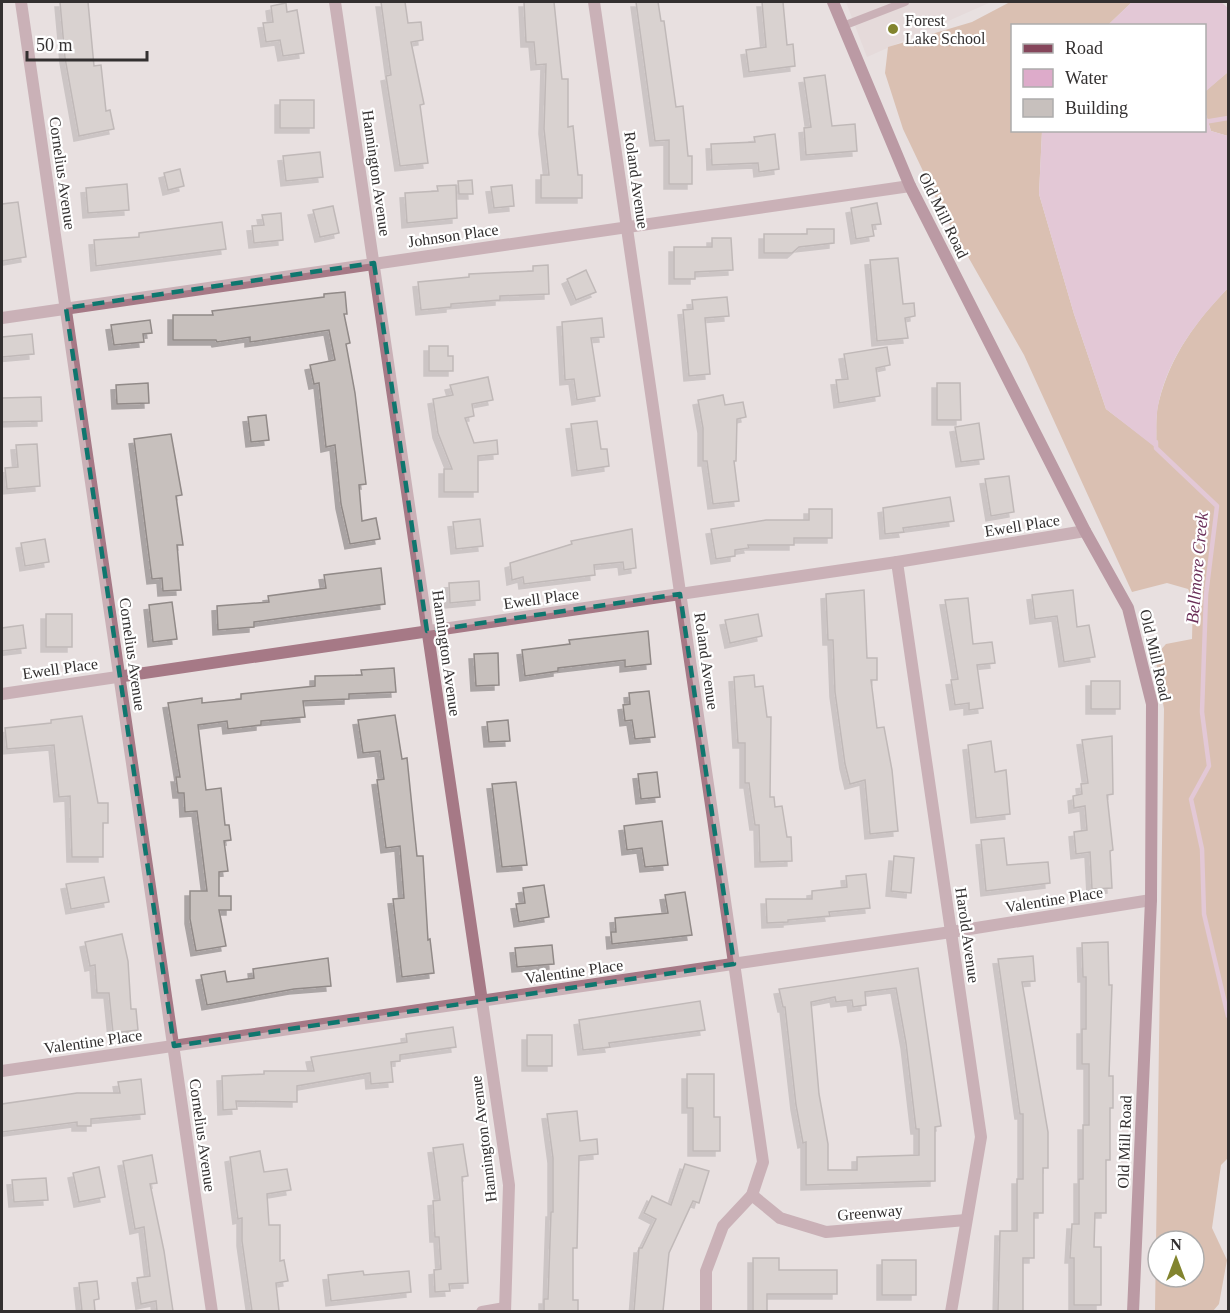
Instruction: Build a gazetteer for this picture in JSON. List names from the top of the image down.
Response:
{
  "streets": {
    "street": [
      "Cornelius Avenue",
      "Hannington Avenue",
      "Roland Avenue",
      "Old Mill Road",
      "Johnson Place",
      "Ewell Place",
      "Valentine Place",
      "Harold Avenue",
      "Greenway"
    ]
  },
  "crossings": [
    ["Cornelius Avenue", "Johnson Place"],
    ["Cornelius Avenue", "Ewell Place"],
    ["Cornelius Avenue", "Valentine Place"],
    ["Hannington Avenue", "Johnson Place"],
    ["Hannington Avenue", "Ewell Place"],
    ["Hannington Avenue", "Valentine Place"],
    ["Roland Avenue", "Johnson Place"],
    ["Roland Avenue", "Ewell Place"],
    ["Roland Avenue", "Valentine Place"],
    ["Roland Avenue", "Greenway"],
    ["Old Mill Road", "Johnson Place"],
    ["Old Mill Road", "Ewell Place"],
    ["Old Mill Road", "Valentine Place"],
    ["Ewell Place", "Harold Avenue"],
    ["Valentine Place", "Harold Avenue"],
    ["Harold Avenue", "Greenway"]
  ],
  "water": ["Bellmore Creek"],
  "places": ["Forest Lake School"],
  "legend": ["Road", "Water", "Building"],
  "scale_bar": "50 m",
  "north": "top"
}
